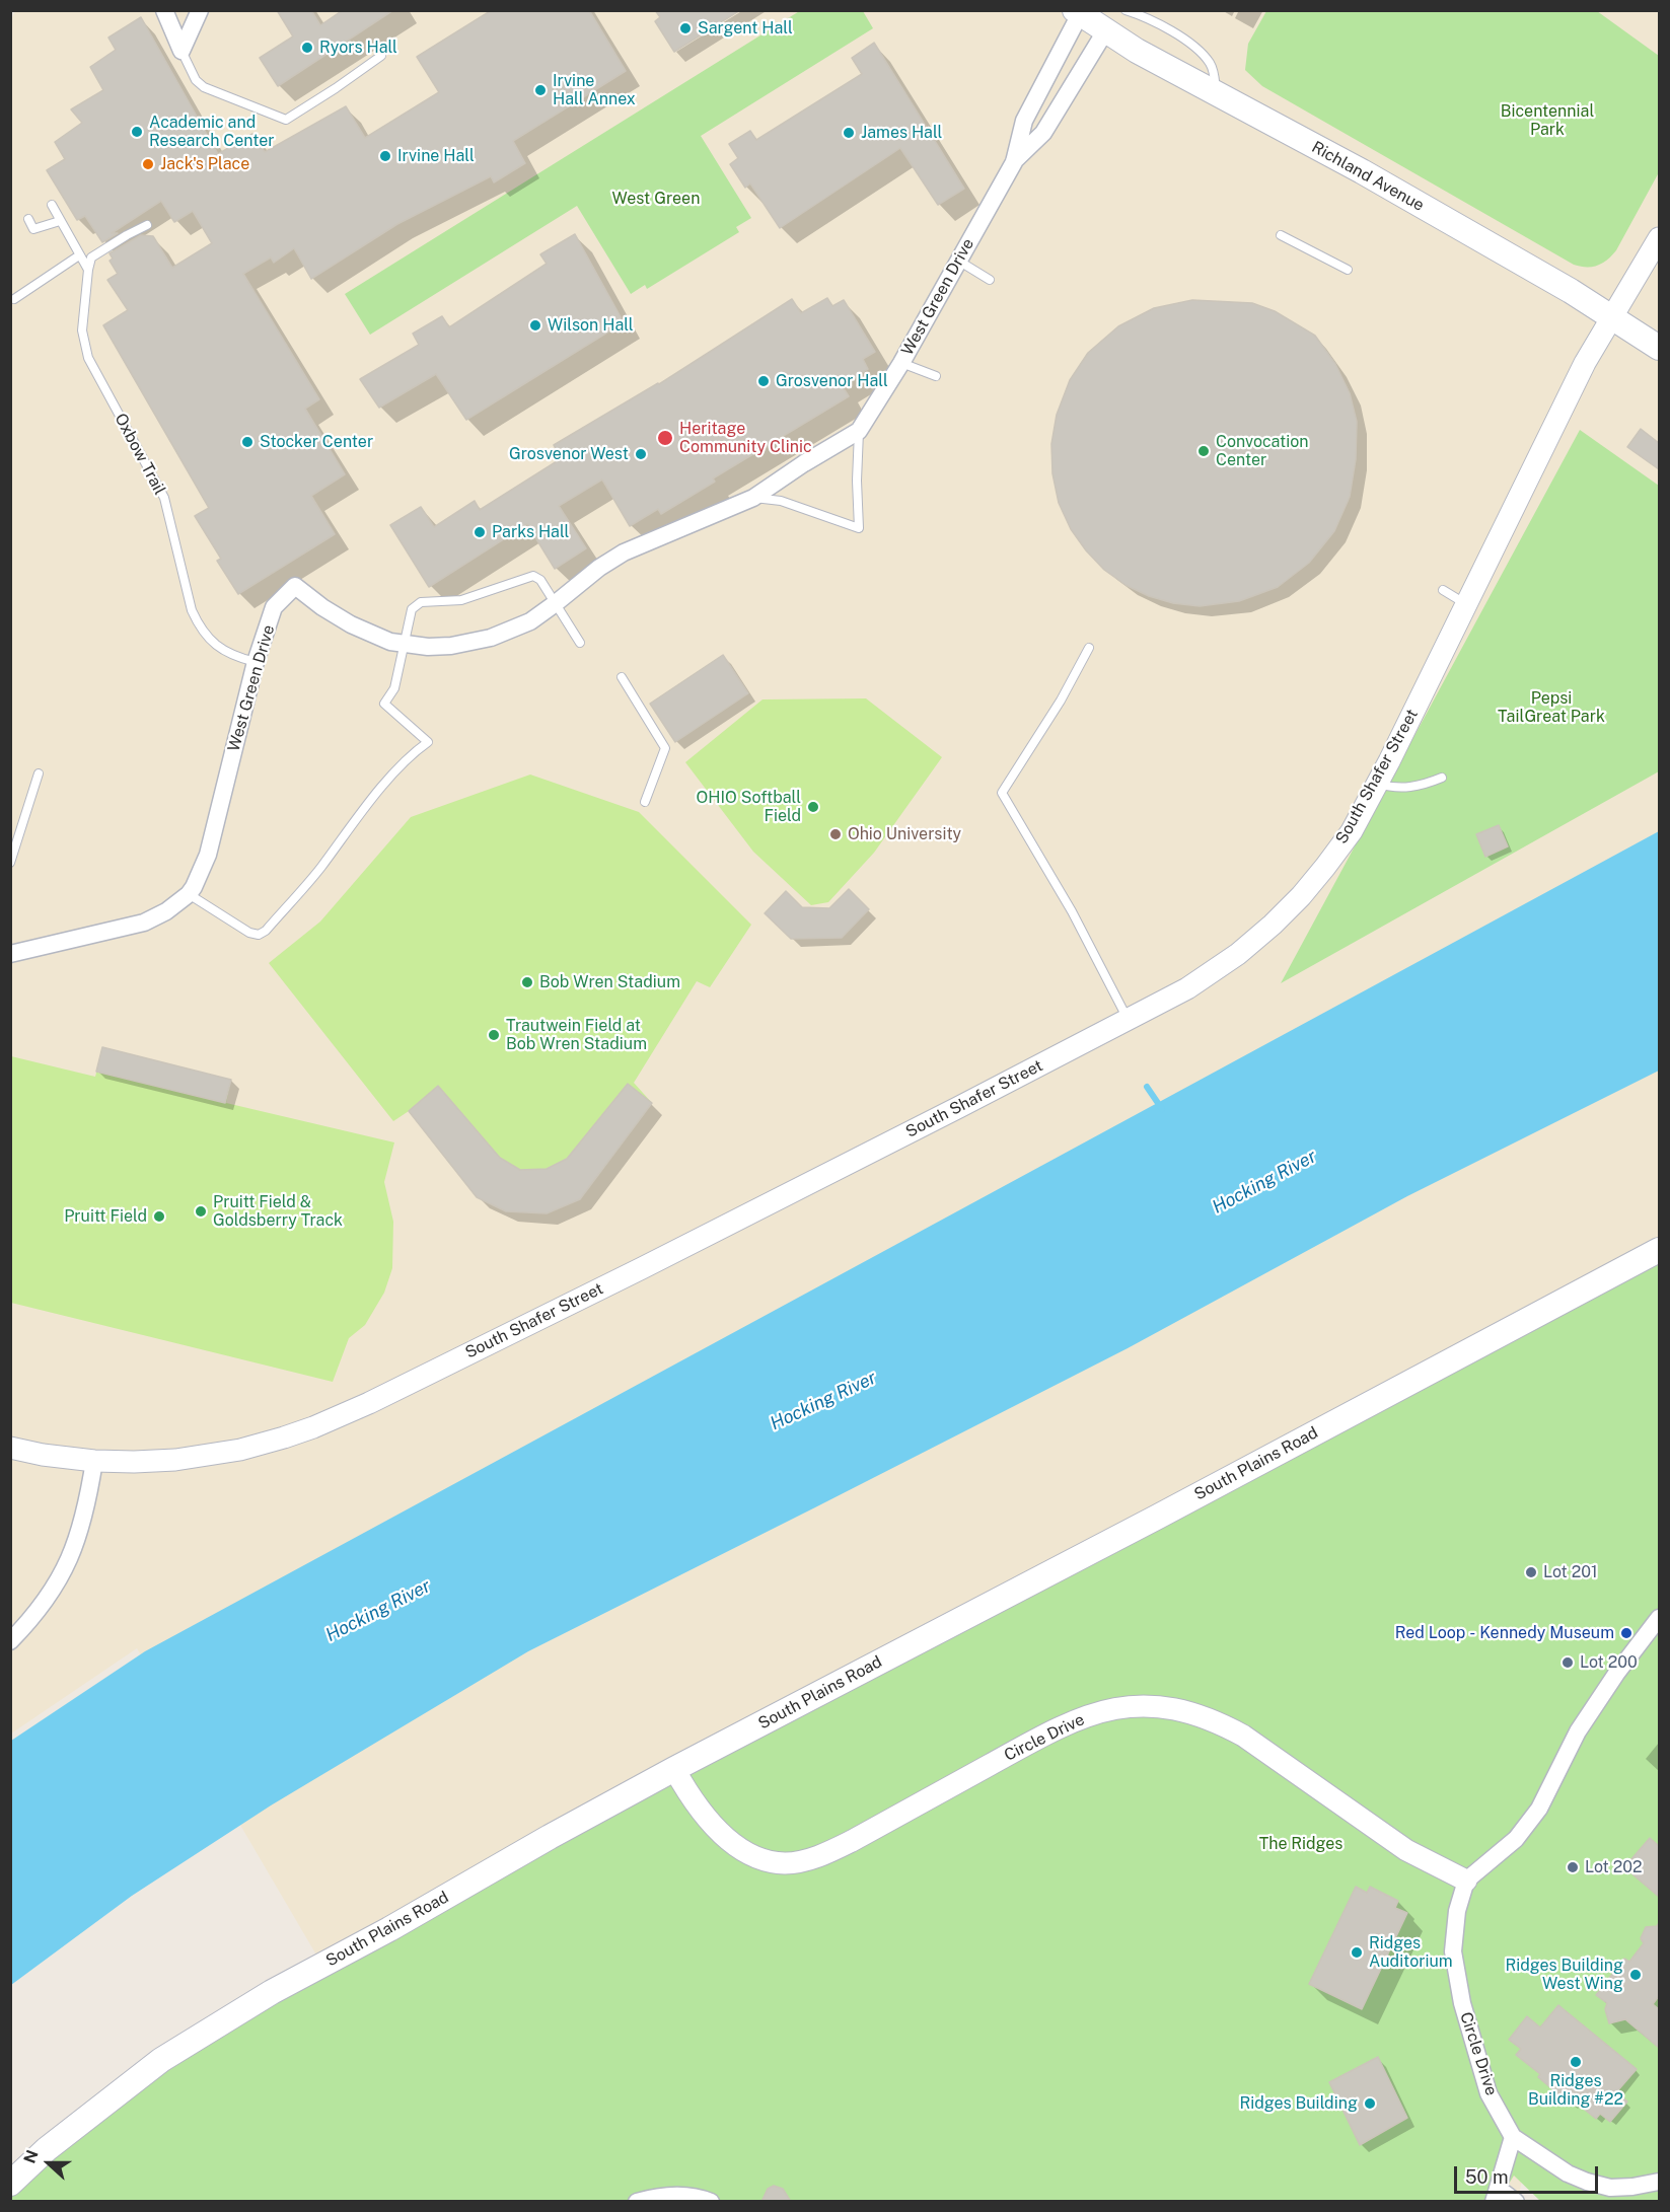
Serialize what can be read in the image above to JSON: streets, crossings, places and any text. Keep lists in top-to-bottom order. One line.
{"streets":{"main road":["Richland Avenue","South Plains Road"],"street":["West Green Drive","South Shafer Street","Circle Drive"],"lane":["Oxbow Trail"]},"crossings":[["Richland Avenue","West Green Drive"],["Richland Avenue","South Shafer Street"],["West Green Drive","Oxbow Trail"],["South Plains Road","Circle Drive"]],"water":["Hocking River"],"parks":["Bicentennial Park","West Green","Pepsi TailGreat Park","The Ridges"],"places":["Sargent Hall","Ryors Hall","Irvine Hall Annex","Academic and Research Center","James Hall","Irvine Hall","Jack's Place","Wilson Hall","Grosvenor Hall","Heritage Community Clinic","Stocker Center","Convocation Center","Grosvenor West","Parks Hall","OHIO Softball Field","Ohio University","Bob Wren Stadium","Trautwein Field at Bob Wren Stadium","Pruitt Field & Goldsberry Track","Pruitt Field","Lot 201","Red Loop - Kennedy Museum","Lot 200","Lot 202","Ridges Auditorium","Ridges Building West Wing","Ridges Building #22","Ridges Building"],"scale_bar":"50 m","north":"left"}
